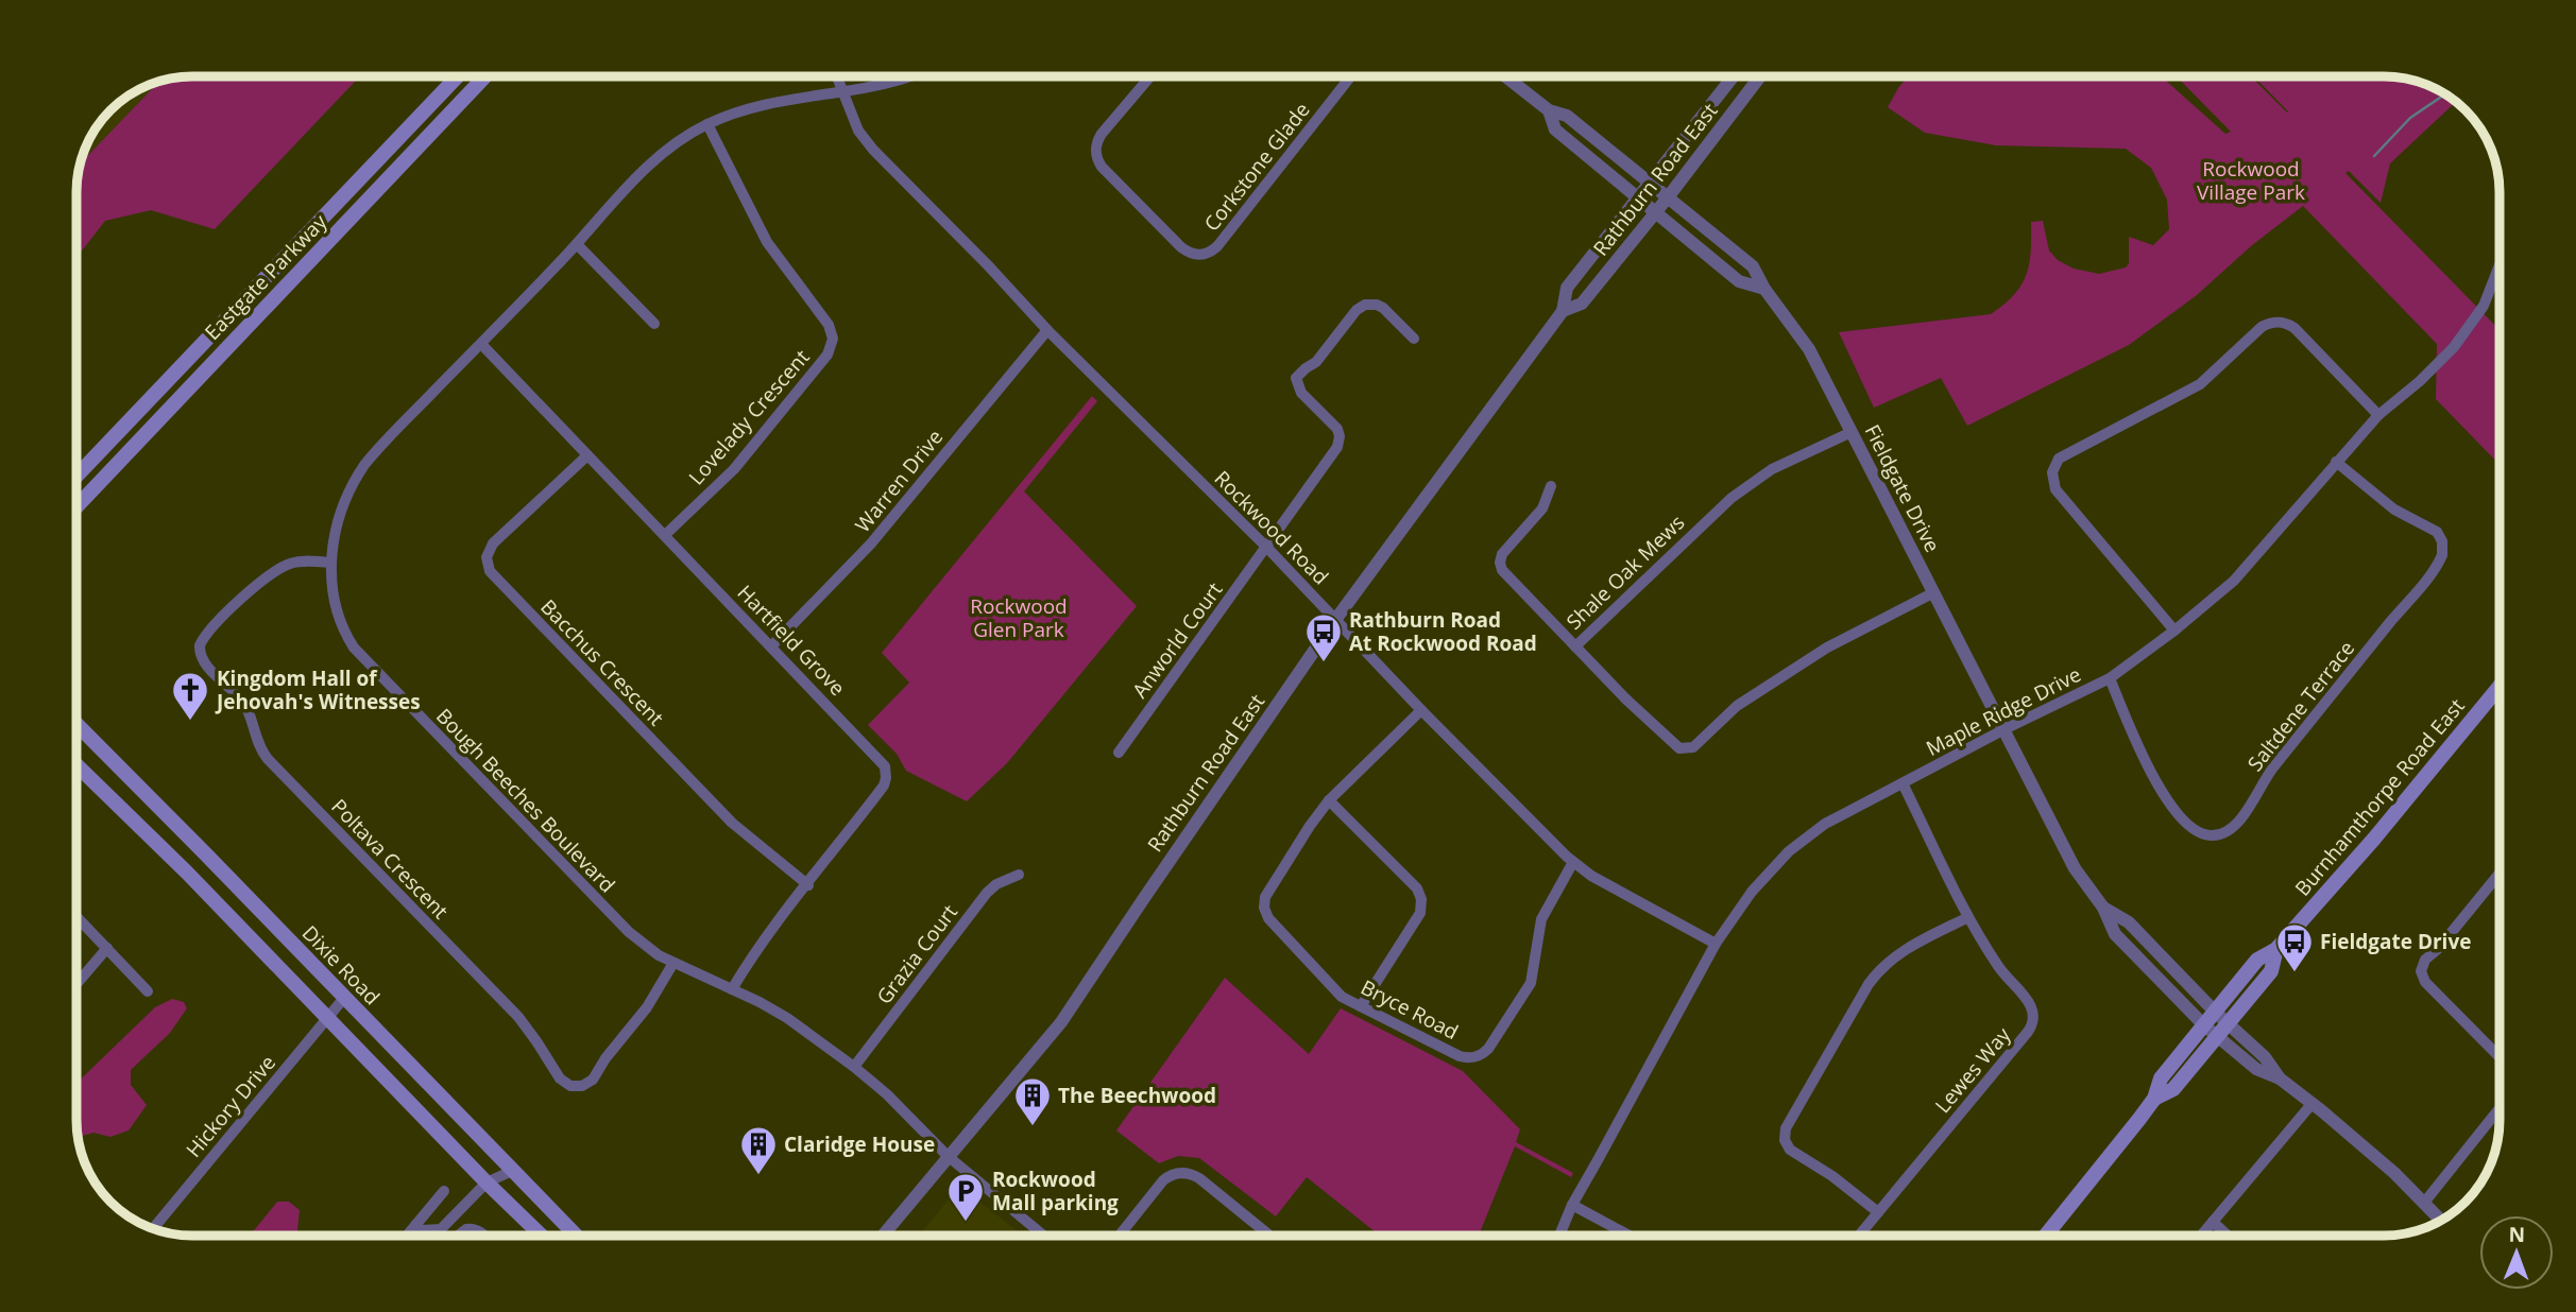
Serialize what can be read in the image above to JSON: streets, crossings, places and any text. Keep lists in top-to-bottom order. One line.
{"streets":{"main road":["Eastgate Parkway","Burnhamthorpe Road East","Dixie Road"],"street":["Corkstone Glade","Rathburn Road East","Lovelady Crescent","Warren Drive","Fieldgate Drive","Rockwood Road","Shale Oak Mews","Hartfield Grove","Anworld Court","Bacchus Crescent","Saltdene Terrace","Maple Ridge Drive","Bough Beeches Boulevard","Poltava Crescent","Grazia Court","Bryce Road","Lewes Way","Hickory Drive"]},"crossings":[["Rathburn Road East","Fieldgate Drive"],["Rathburn Road East","Rockwood Road"],["Rathburn Road East","Bough Beeches Boulevard"],["Lovelady Crescent","Hartfield Grove"],["Lovelady Crescent","Bough Beeches Boulevard"],["Warren Drive","Rockwood Road"],["Warren Drive","Hartfield Grove"],["Fieldgate Drive","Shale Oak Mews"],["Fieldgate Drive","Maple Ridge Drive"],["Fieldgate Drive","Burnhamthorpe Road East"],["Rockwood Road","Anworld Court"],["Rockwood Road","Maple Ridge Drive"],["Rockwood Road","Bough Beeches Boulevard"],["Rockwood Road","Bryce Road"],["Hartfield Grove","Bacchus Crescent"],["Hartfield Grove","Bough Beeches Boulevard"],["Saltdene Terrace","Maple Ridge Drive"],["Maple Ridge Drive","Lewes Way"],["Bough Beeches Boulevard","Poltava Crescent"],["Bough Beeches Boulevard","Grazia Court"],["Dixie Road","Hickory Drive"]],"parks":["Rockwood Village Park","Rockwood Glen Park"],"places":{"bus stop":["Rathburn Road At Rockwood Road","Fieldgate Drive"],"church":["Kingdom Hall of Jehovah's Witnesses"],"building":["The Beechwood","Claridge House"],"parking":["Rockwood Mall parking"]},"north":"top"}
